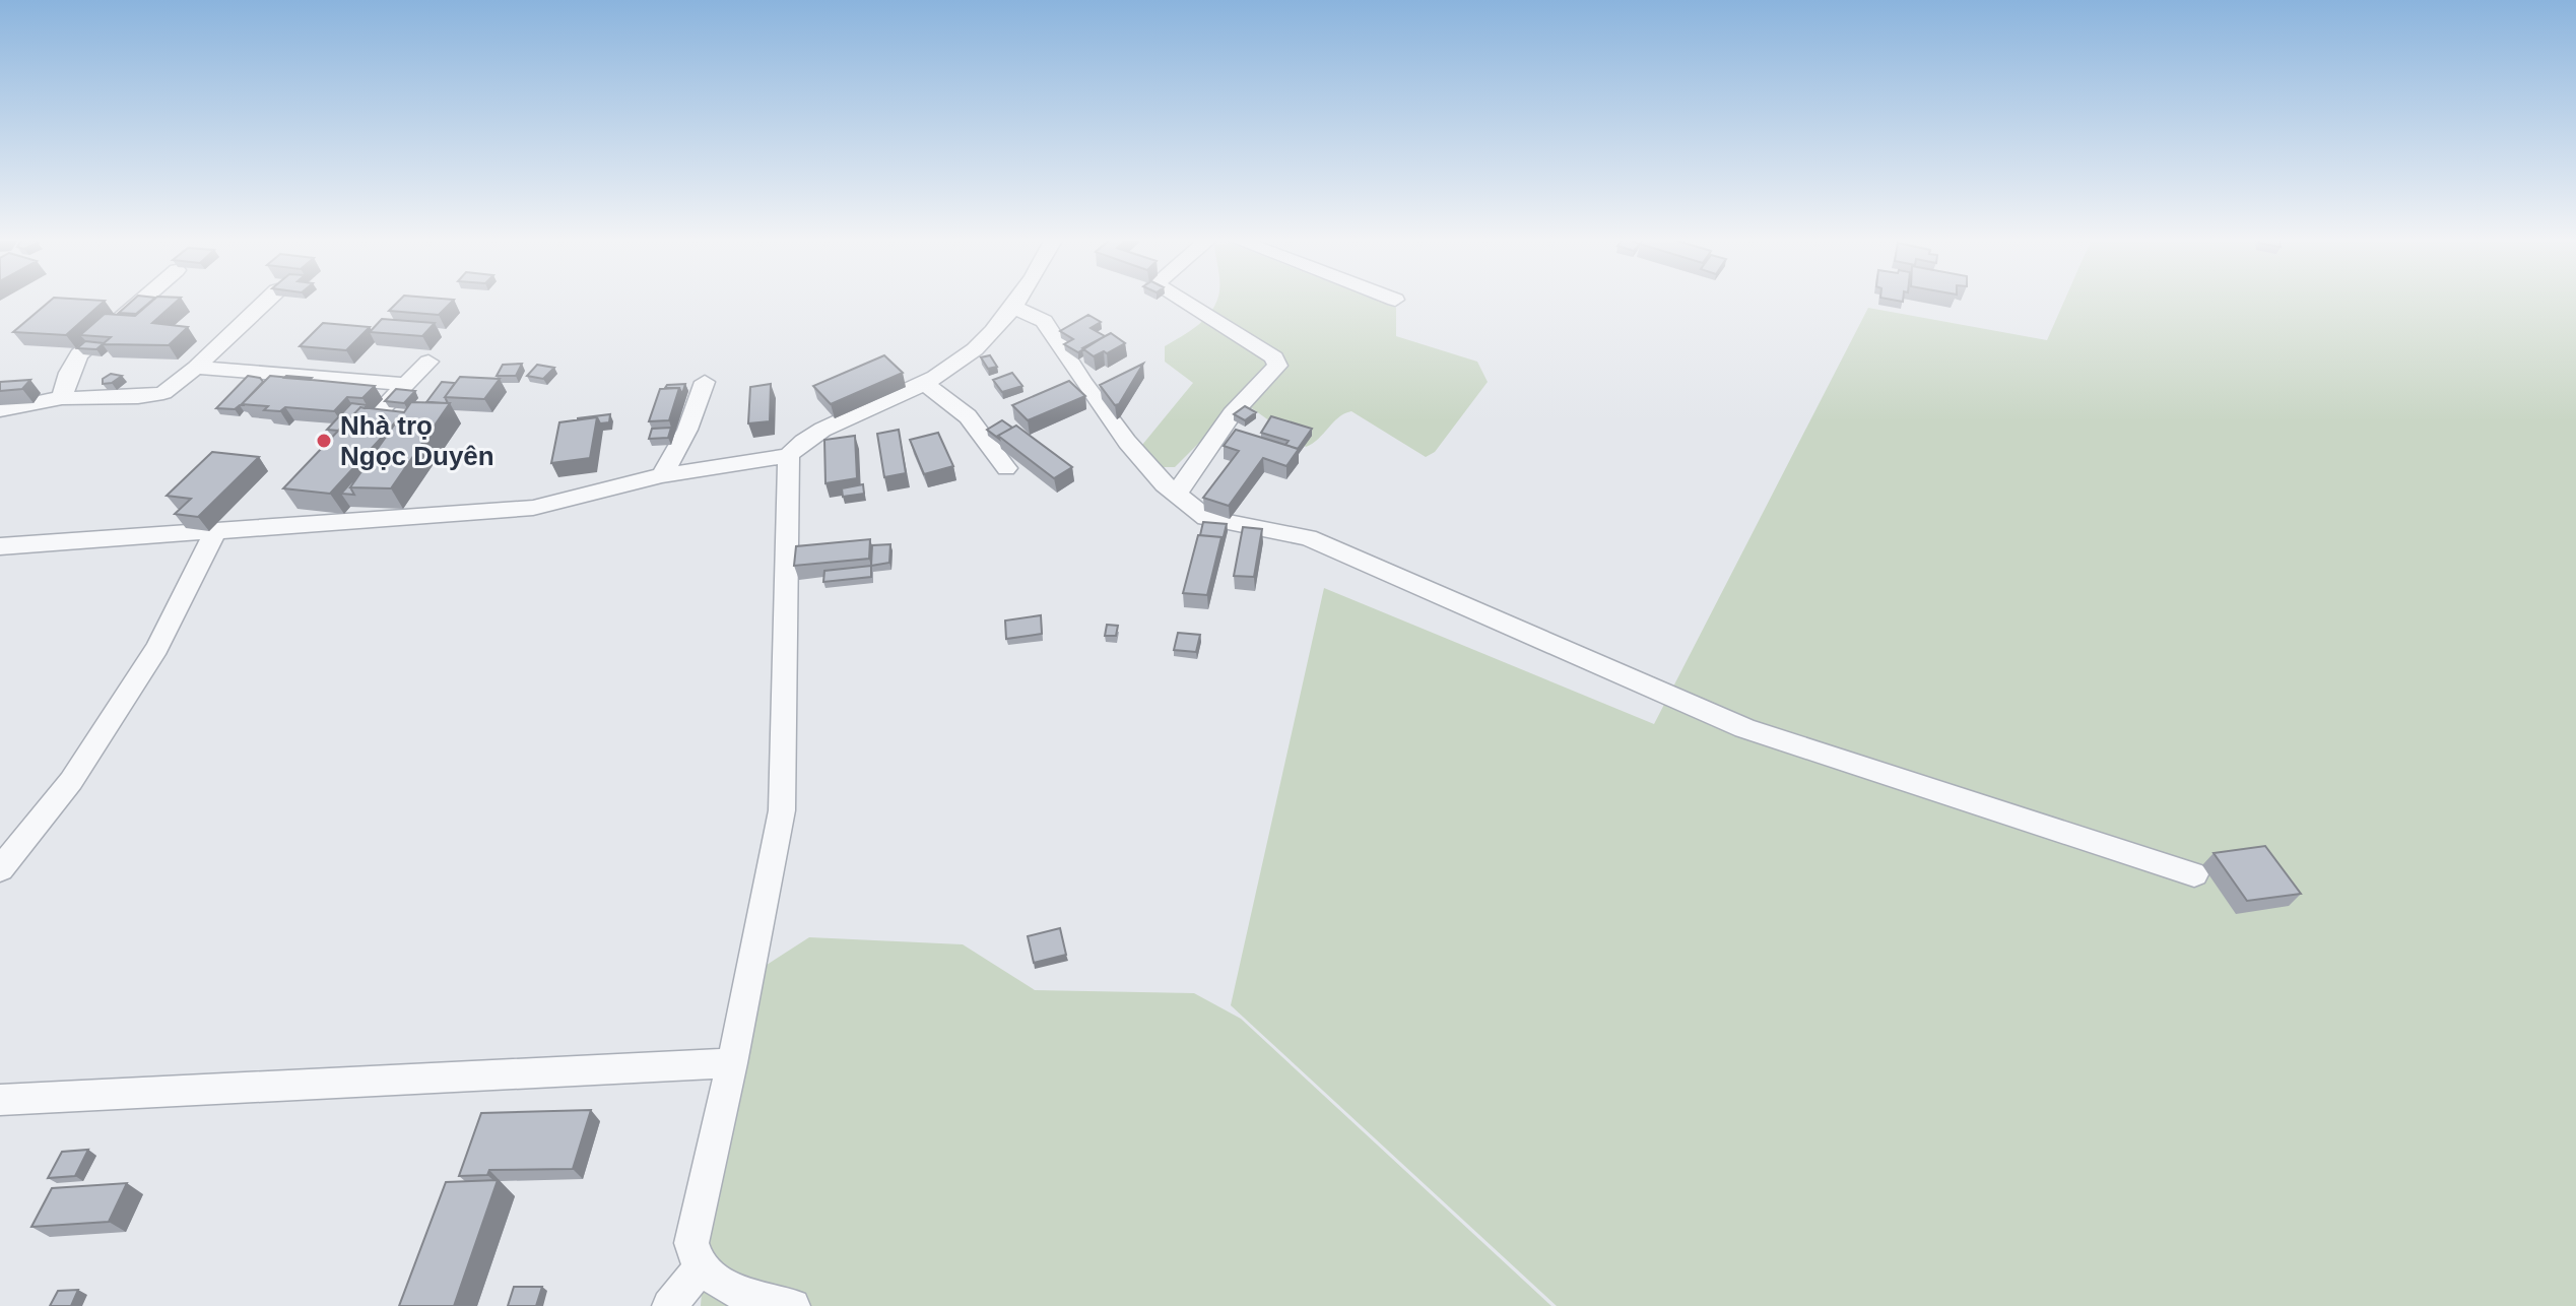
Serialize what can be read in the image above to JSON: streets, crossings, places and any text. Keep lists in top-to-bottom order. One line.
{"places":["Nhà trọ Ngọc Duyên"]}
